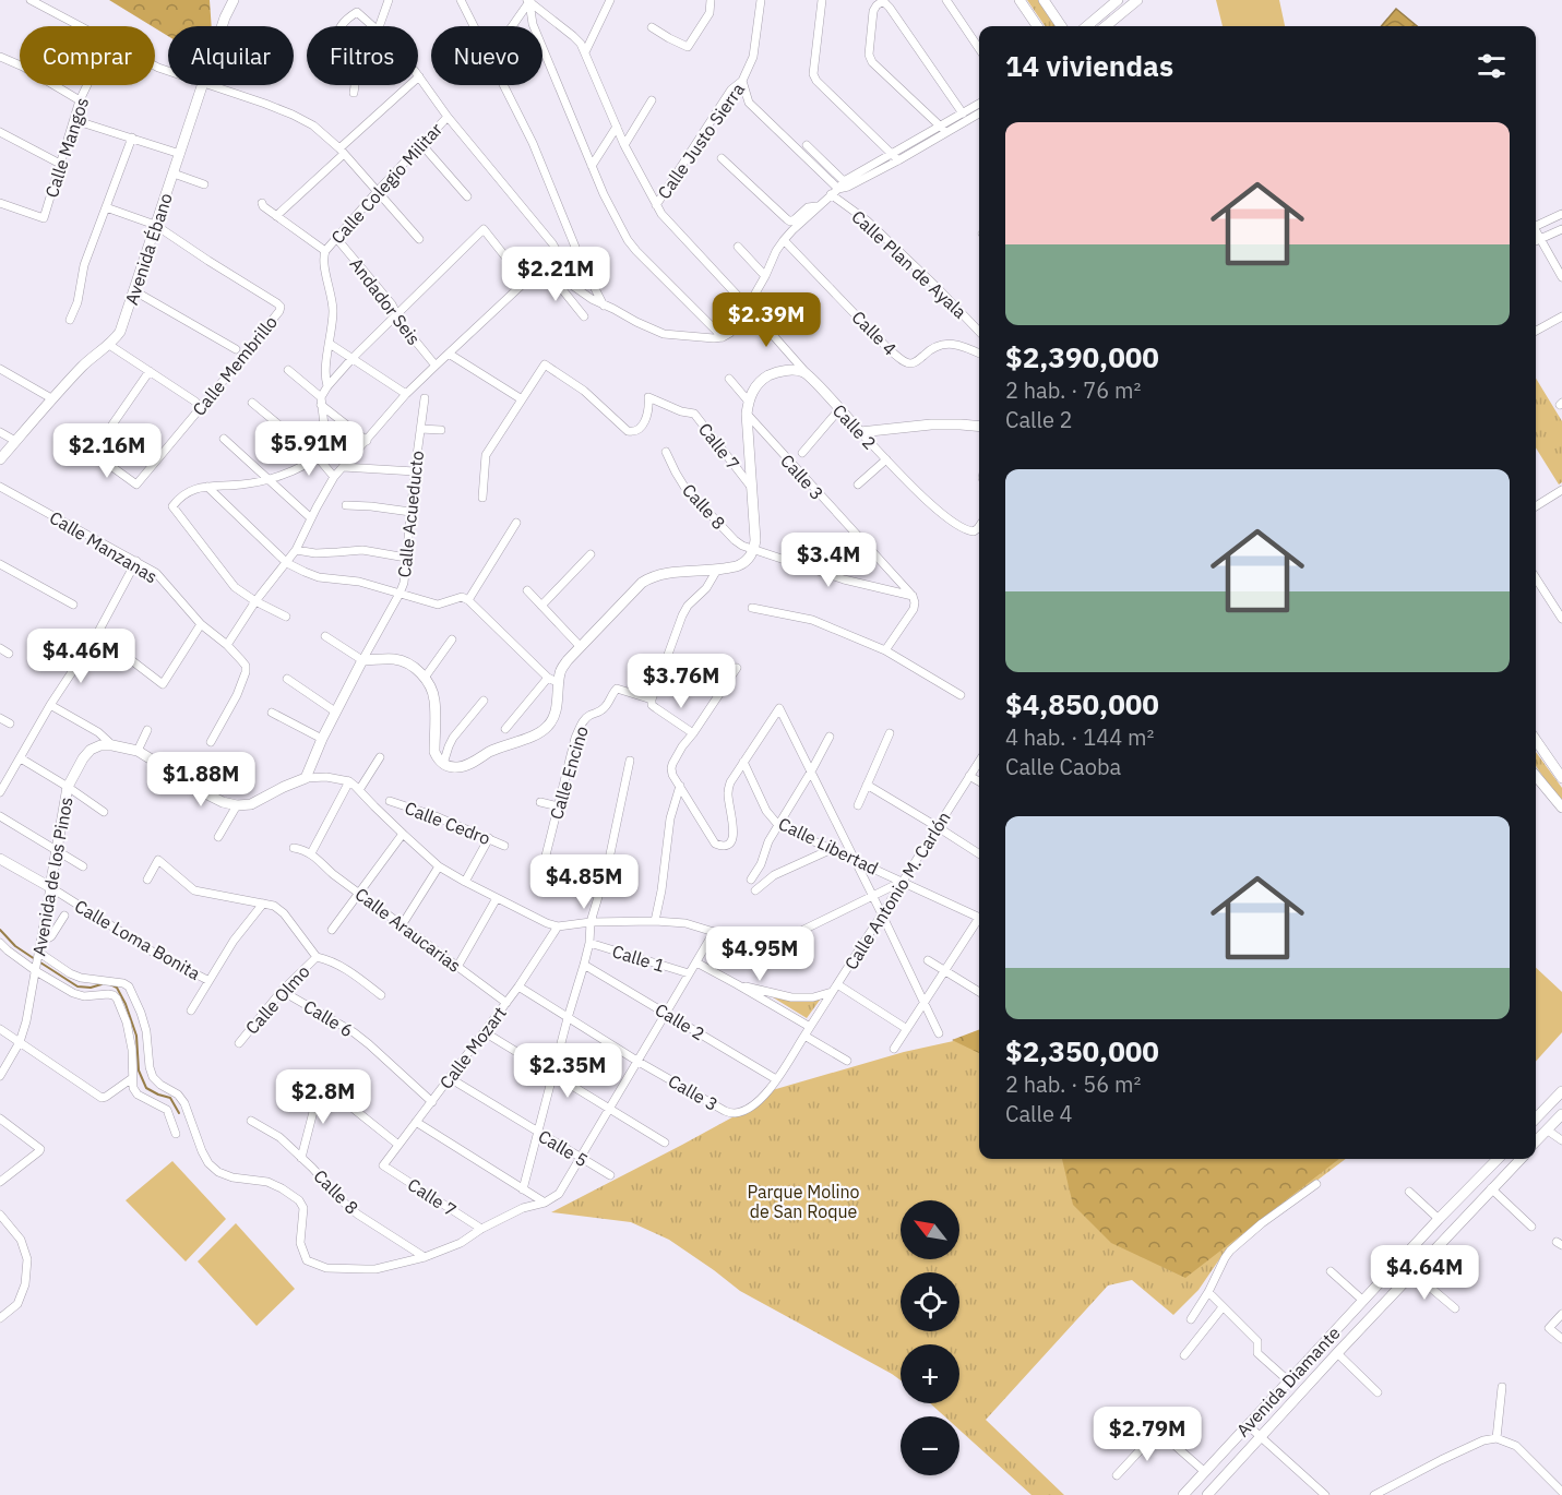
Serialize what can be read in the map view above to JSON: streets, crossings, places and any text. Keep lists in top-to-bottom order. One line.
{"streets":{"main road":["Avenida Ébano","Calle 2","Calle Acueducto","Avenida de los Pinos","Calle Loma Bonita","Avenida Diamante"],"street":["Calle Justo Sierra","Calle Mangos","Calle Colegio Militar","Calle Plan de Ayala","Andador Seis","Calle 4","Calle Membrillo","Calle 7","Calle 3","Calle 8","Calle Manzanas","Calle Encino","Calle Cedro","Calle Libertad","Calle Antonio M. Carlón","Calle Araucarias","Calle 1","Calle Olmo","Calle 6","Calle Mozart","Calle 5"]},"crossings":[["Calle Justo Sierra","Calle 2"],["Calle Colegio Militar","Andador Seis"],["Avenida Ébano","Calle Membrillo"],["Calle 2","Calle Antonio M. Carlón"],["Calle 7","Calle Mozart"],["Calle 3","Calle Antonio M. Carlón"],["Calle 3","Calle Mozart"],["Calle Libertad","Calle Antonio M. Carlón"],["Avenida de los Pinos","Calle Loma Bonita"],["Calle Araucarias","Calle Mozart"],["Calle Olmo","Calle 6"],["Calle 6","Calle Mozart"],["Calle Mozart","Calle 5"]],"parks":["Parque Molino de San Roque"],"north":"top left","page":{"chip":["Comprar","Alquilar","Filtros","Nuevo"],"heading":"14 viviendas","list":[{"name":"$2,390,000","note":"2 hab. · 76 m² · Calle 2"},{"name":"$4,850,000","note":"4 hab. · 144 m² · Calle Caoba"},{"name":"$2,350,000","note":"2 hab. · 56 m² · Calle 4"}],"price":["$2.21M","$2.39M","$5.91M","$2.16M","$3.4M","$4.46M","$3.76M","$1.88M","$4.85M","$4.95M","$2.35M","$2.8M","$4.64M","$2.79M"],"map_buttons":["+","−"]}}
